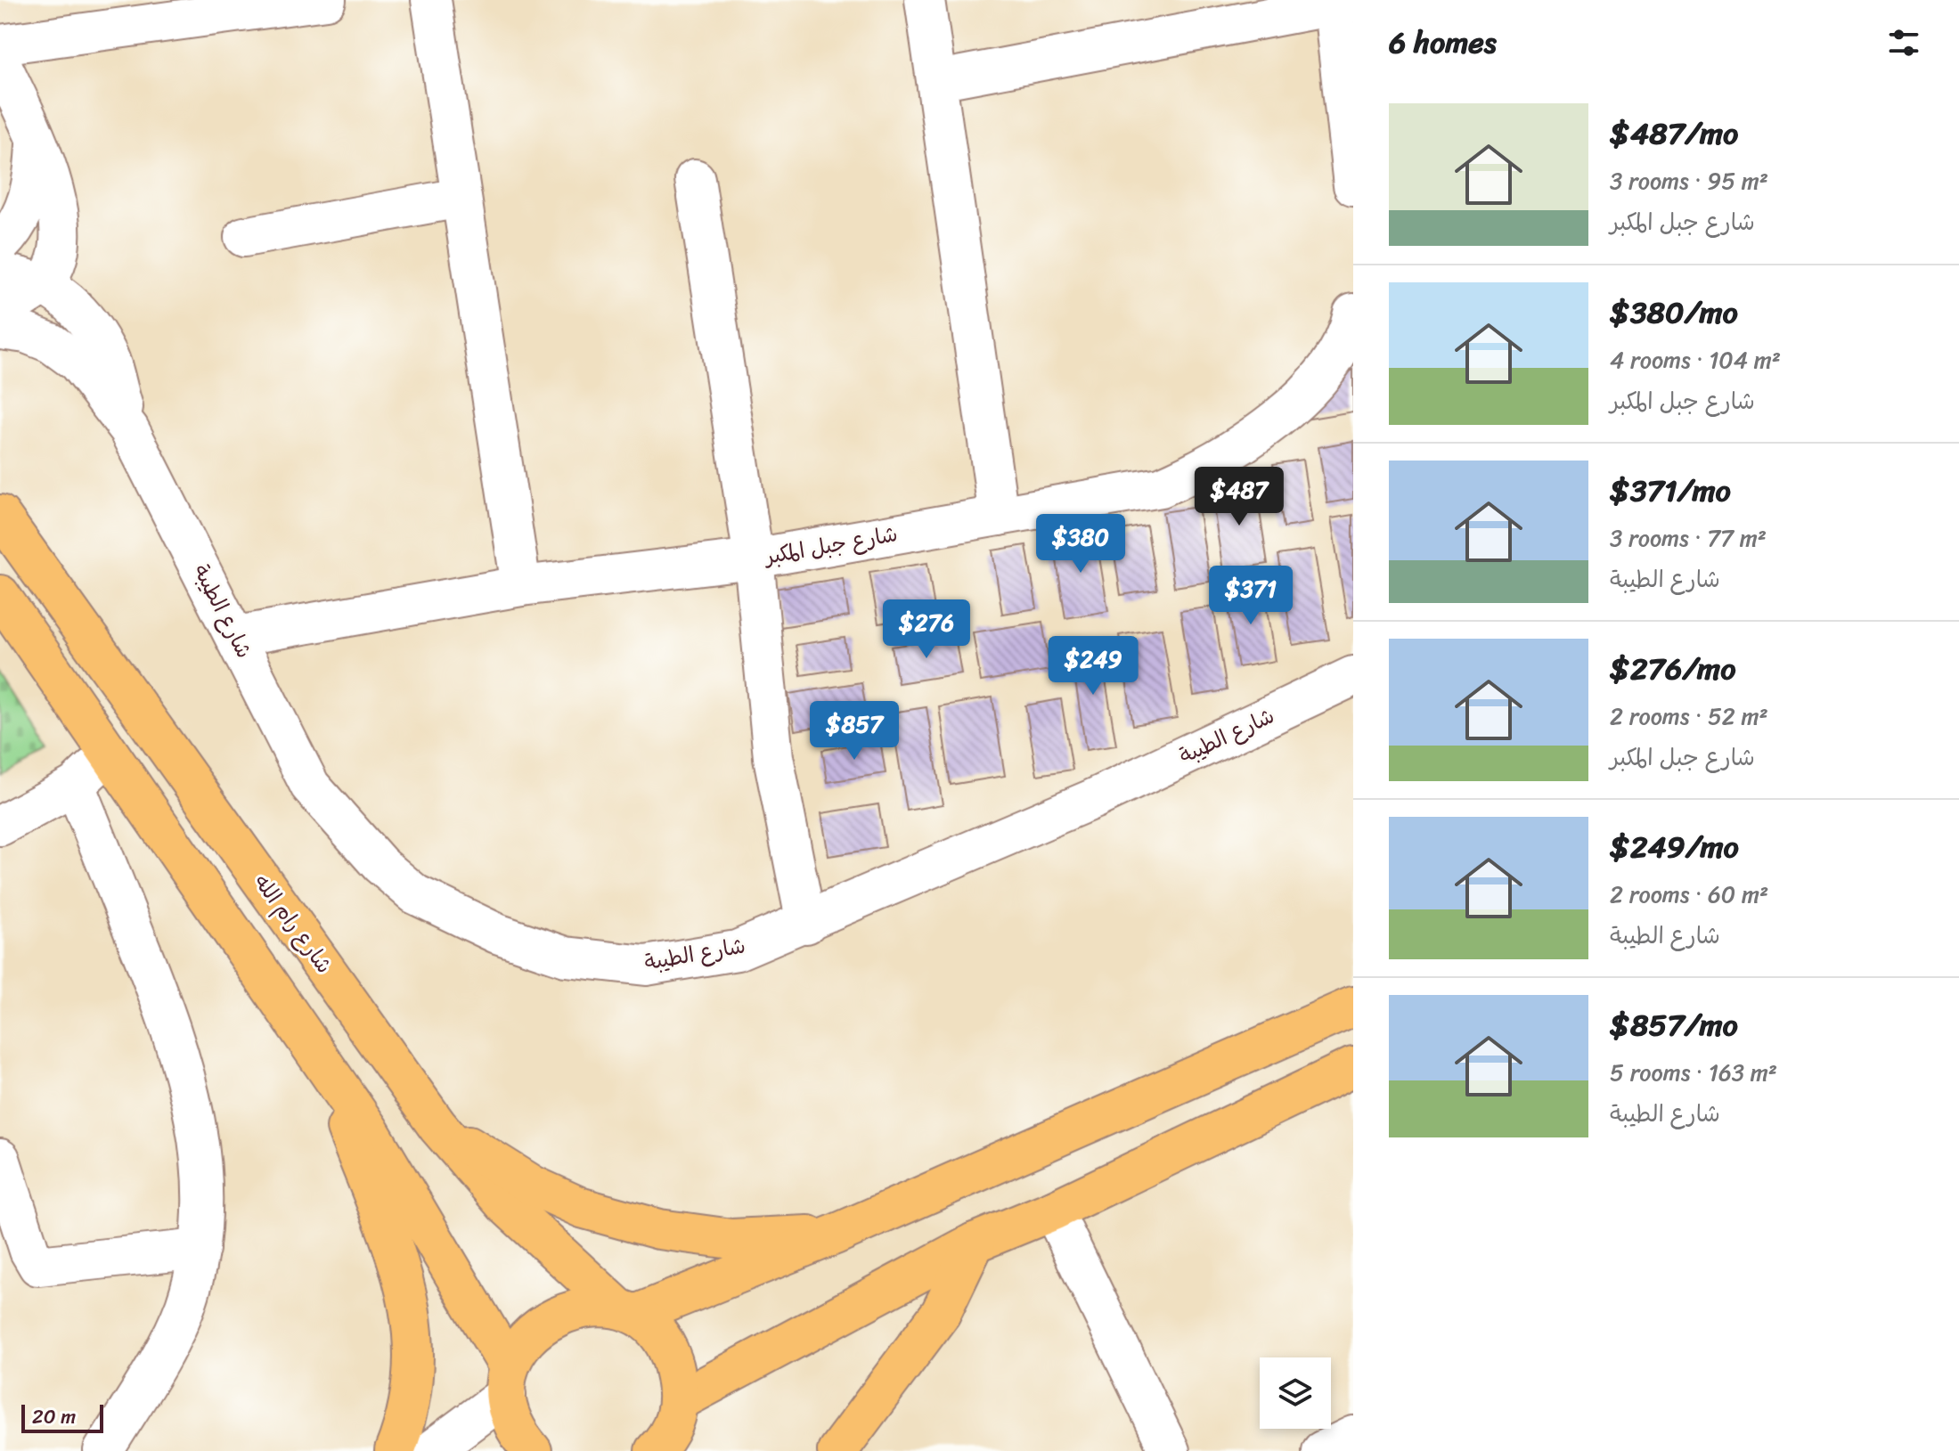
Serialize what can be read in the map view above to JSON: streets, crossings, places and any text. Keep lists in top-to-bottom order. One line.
{"streets":{"main road":["شارع رام الله"],"street":["شارع جبل المكبر","شارع الطيبة"]},"crossings":[["شارع جبل المكبر","شارع الطيبة"]],"scale_bar":"20 m","page":{"heading":"6 homes","list":[{"name":"$487/mo","note":"3 rooms · 95 m² · شارع جبل المكبر"},{"name":"$380/mo","note":"4 rooms · 104 m² · شارع جبل المكبر"},{"name":"$371/mo","note":"3 rooms · 77 m² · شارع الطيبة"},{"name":"$276/mo","note":"2 rooms · 52 m² · شارع جبل المكبر"},{"name":"$249/mo","note":"2 rooms · 60 m² · شارع الطيبة"},{"name":"$857/mo","note":"5 rooms · 163 m² · شارع الطيبة"}],"price":["$487","$380","$371","$276","$249","$857"],"scale":"20 m"}}
